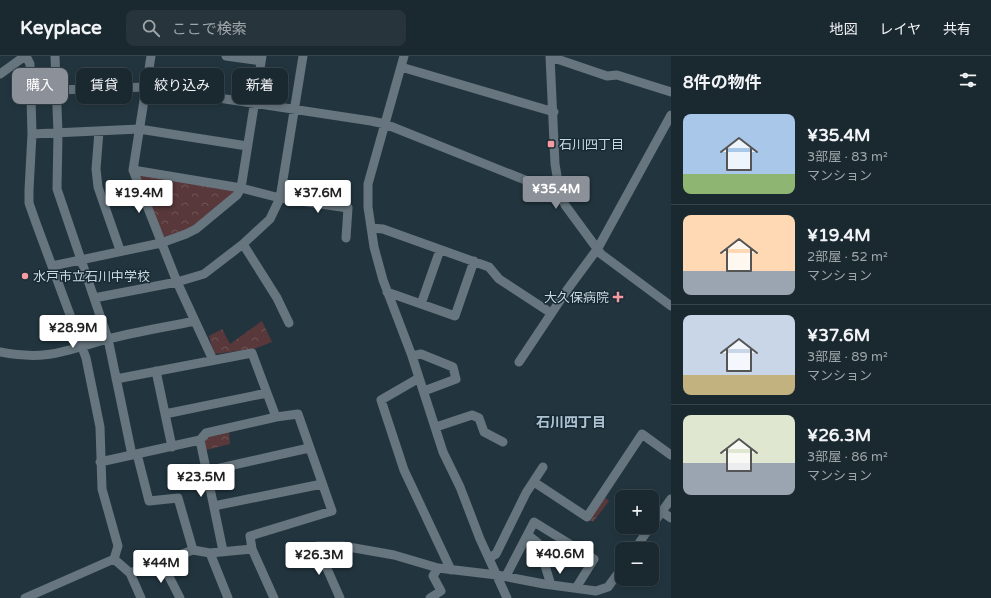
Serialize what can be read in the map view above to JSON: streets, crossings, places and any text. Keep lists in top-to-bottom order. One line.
{"districts":["石川四丁目"],"places":{"transit":["石川四丁目"],"other":["水戸市立石川中学校"],"health":["大久保病院"]},"page":{"header":"Keyplace","search":"ここで検索","nav":["地図","レイヤ","共有"],"heading":"8件の物件","chip":["購入","賃貸","絞り込み","新着"],"list":[{"name":"¥35.4M","note":"3部屋 · 83 m² · マンション"},{"name":"¥19.4M","note":"2部屋 · 52 m² · マンション"},{"name":"¥37.6M","note":"3部屋 · 89 m² · マンション"},{"name":"¥26.3M","note":"3部屋 · 86 m² · マンション"}],"price":["¥35.4M","¥19.4M","¥37.6M","¥28.9M","¥23.5M","¥40.6M","¥26.3M","¥44M"],"map_buttons":["+","−"]}}
